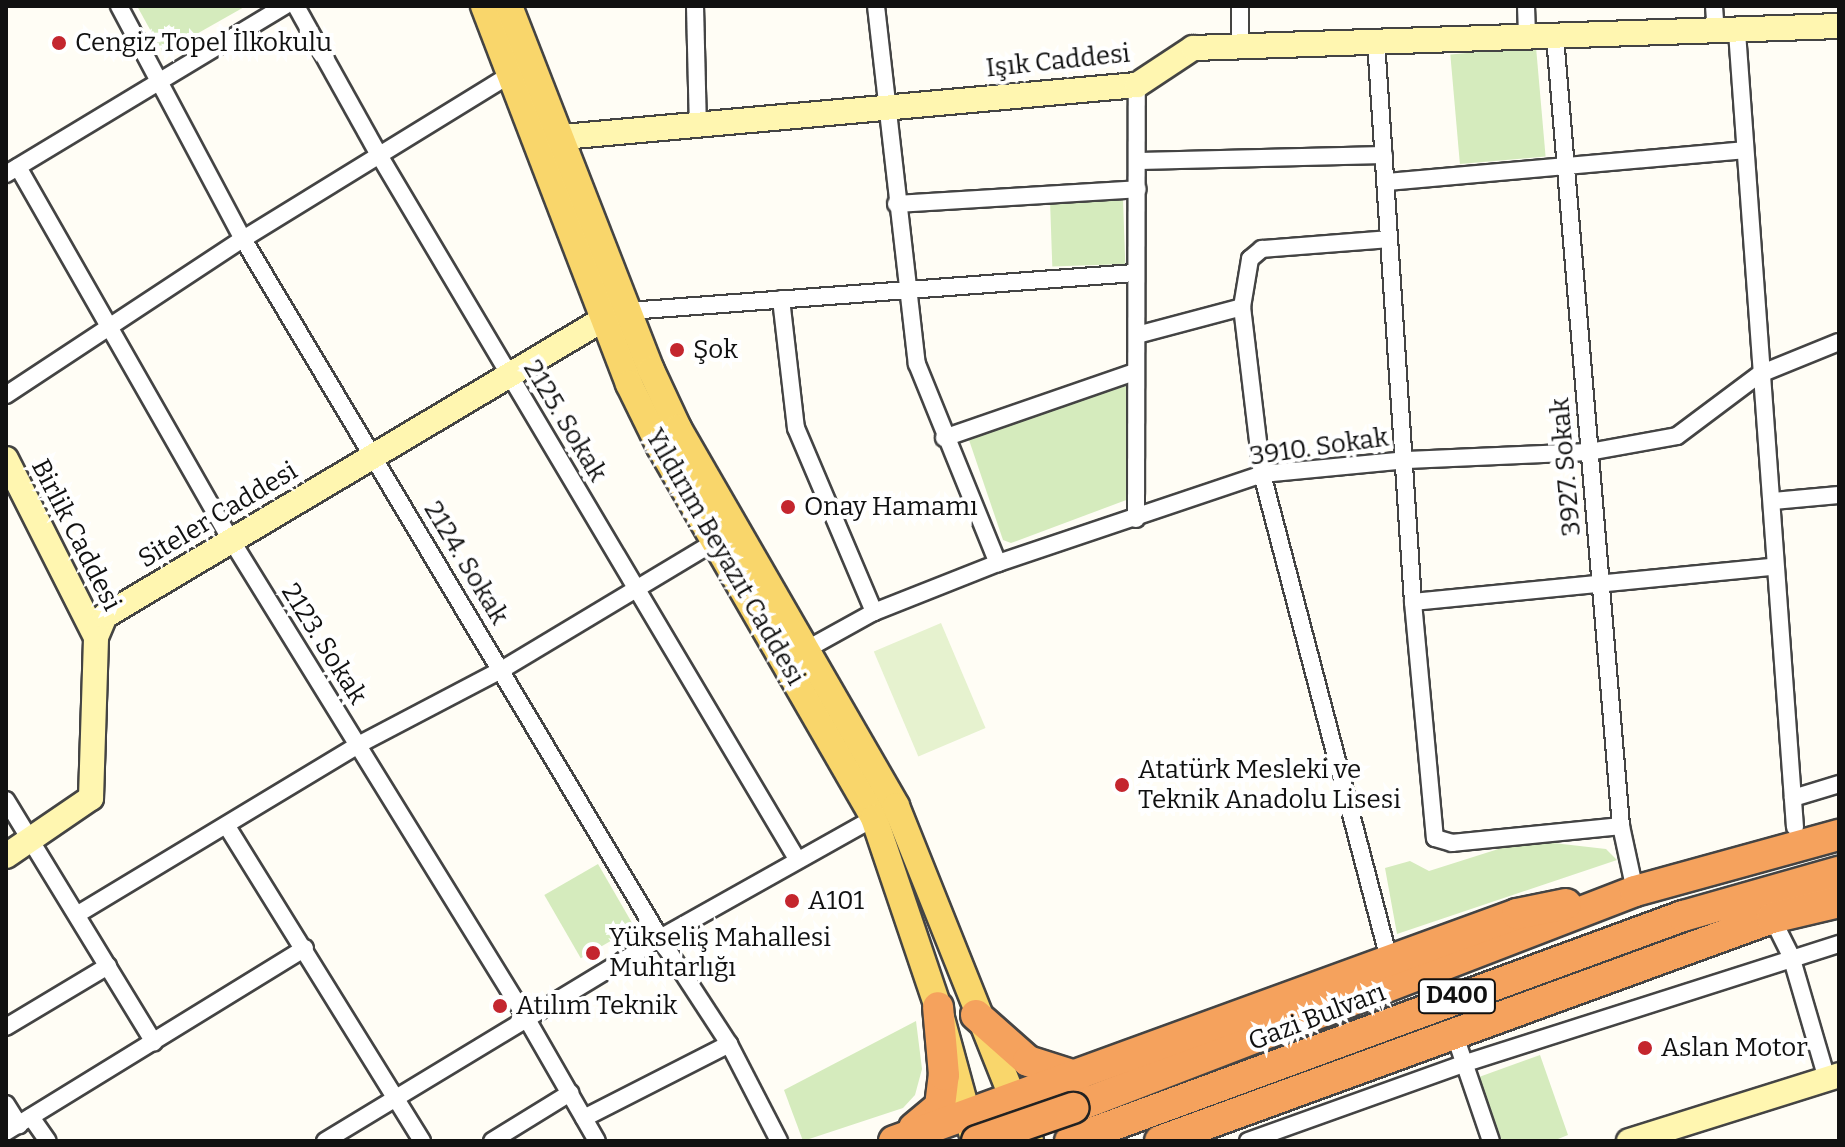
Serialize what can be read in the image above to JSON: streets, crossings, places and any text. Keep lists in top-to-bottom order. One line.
{"streets":{"highway":["D400","Gazi Bulvarı"],"main road":["Yıldırım Beyazıt Caddesi"],"street":["Işık Caddesi","2125. Sokak","3910. Sokak","3927. Sokak","Siteler Caddesi","Birlik Caddesi","2124. Sokak","2123. Sokak"]},"crossings":[["Işık Caddesi","3927. Sokak"],["Işık Caddesi","Yıldırım Beyazıt Caddesi"],["2125. Sokak","Siteler Caddesi"],["3910. Sokak","3927. Sokak"],["3910. Sokak","Yıldırım Beyazıt Caddesi"],["3927. Sokak","Gazi Bulvarı"],["Siteler Caddesi","Birlik Caddesi"],["Siteler Caddesi","Yıldırım Beyazıt Caddesi"],["Siteler Caddesi","2124. Sokak"],["Siteler Caddesi","2123. Sokak"],["Yıldırım Beyazıt Caddesi","Gazi Bulvarı"]],"places":["Cengiz Topel İlkokulu","Şok","Onay Hamamı","Atatürk Mesleki ve Teknik Anadolu Lisesi","A101","Yükseliş Mahallesi Muhtarlığı","Atılım Teknik","Aslan Motor"]}
